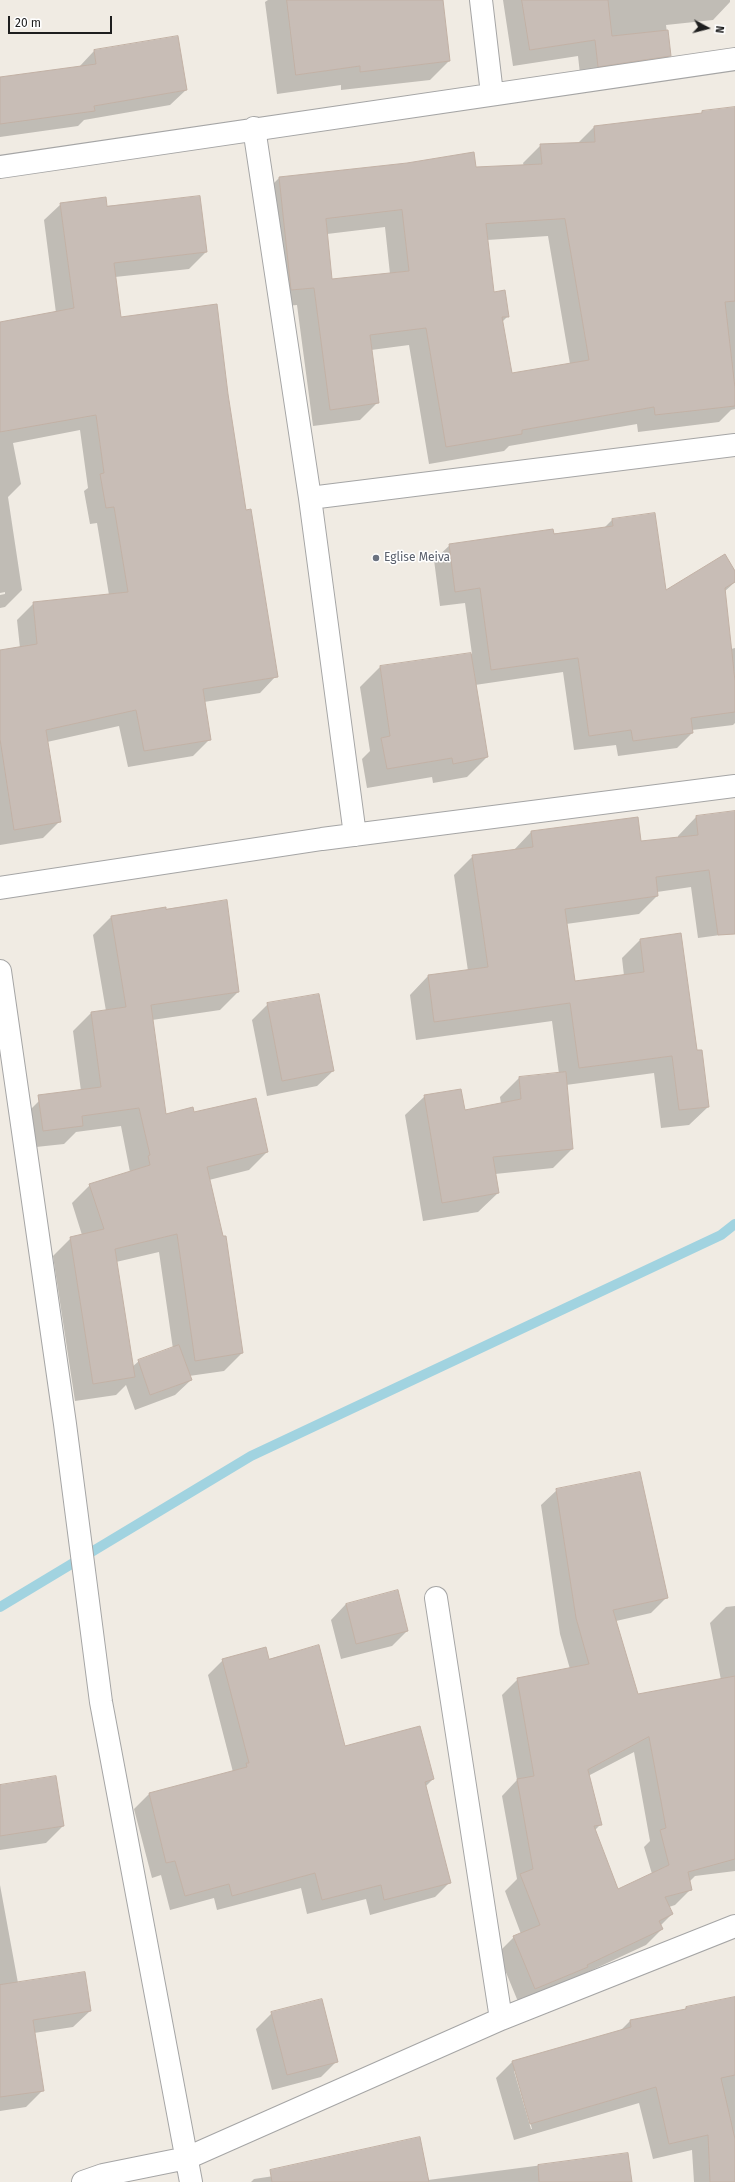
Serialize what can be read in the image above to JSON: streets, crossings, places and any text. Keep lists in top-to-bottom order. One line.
{"places":["Eglise Meiva"],"scale_bar":"20 m","north":"right"}
